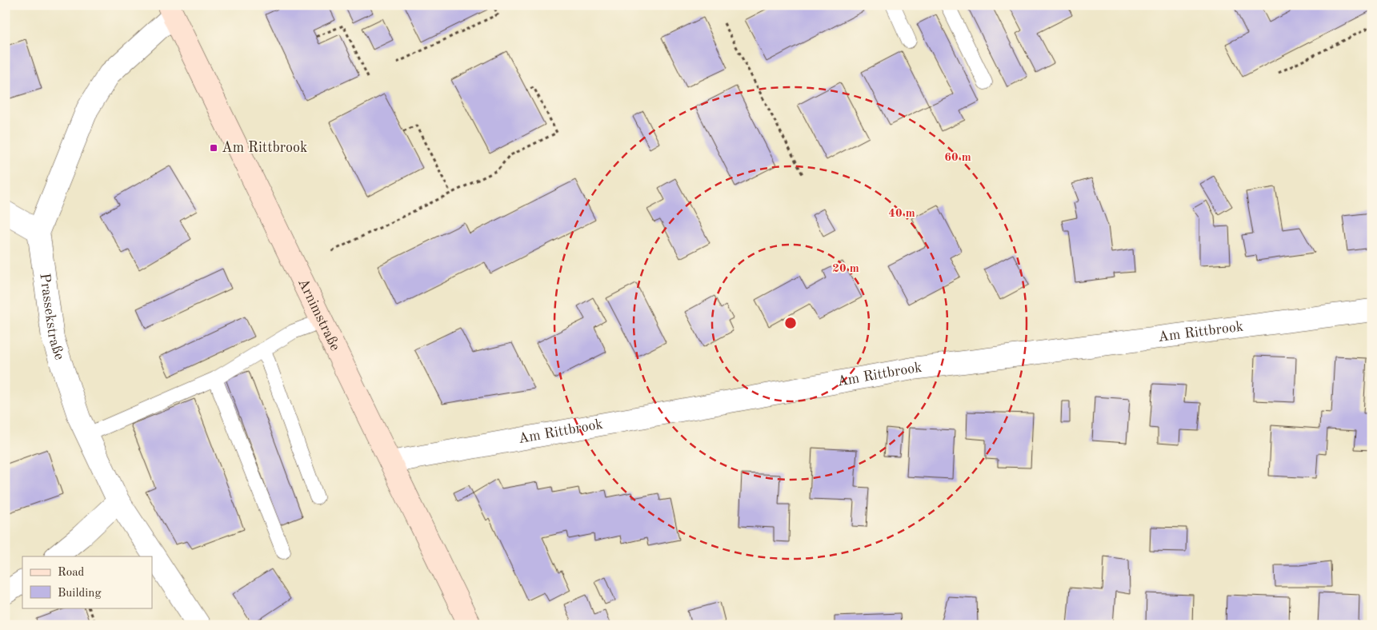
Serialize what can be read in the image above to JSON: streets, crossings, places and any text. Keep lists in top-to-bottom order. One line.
{"streets":{"main road":["Arnimstraße"],"street":["Prassekstraße","Am Rittbrook"]},"crossings":[["Arnimstraße","Prassekstraße"],["Arnimstraße","Am Rittbrook"]],"places":{"transit":["Am Rittbrook"]},"legend":["Road","Building"],"rings":["60 m","40 m","20 m"]}
